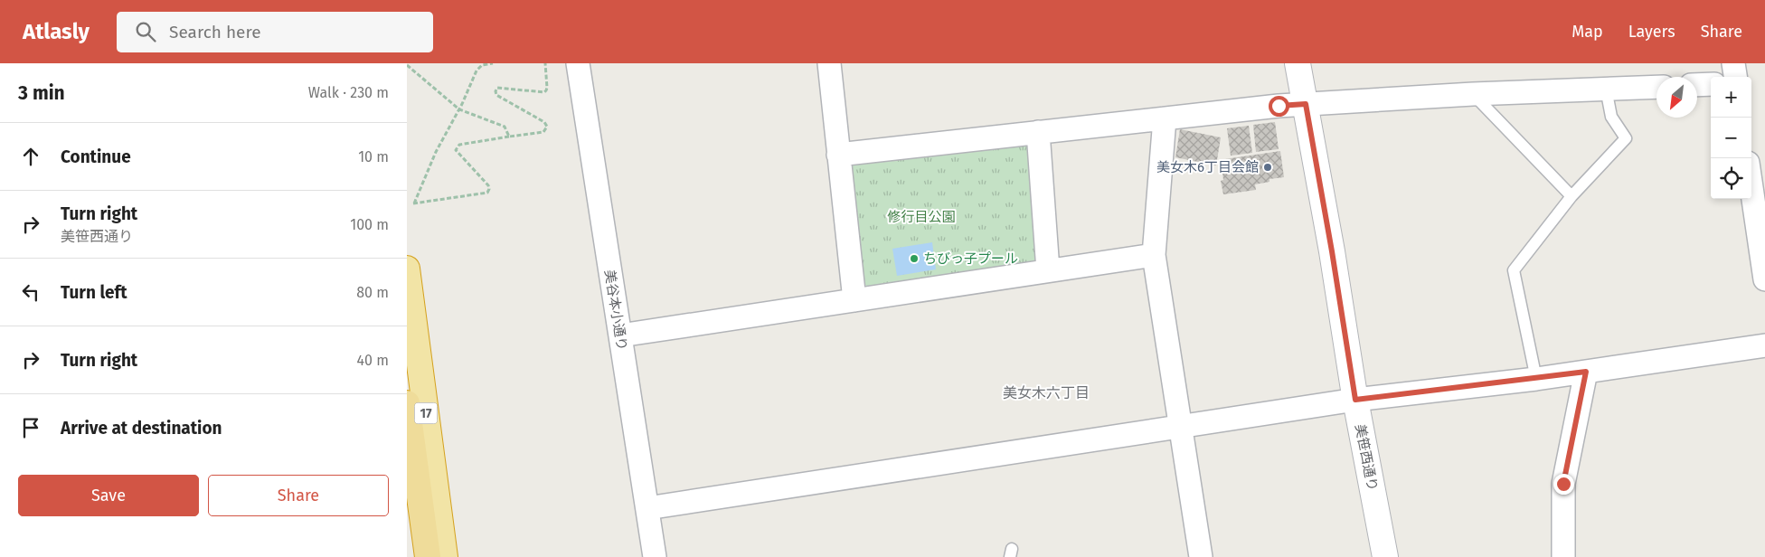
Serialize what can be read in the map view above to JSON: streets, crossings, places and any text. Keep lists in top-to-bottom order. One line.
{"streets":{"highway":["17"],"street":["美谷本小通り","美笹西通り"]},"districts":["美女木六丁目"],"parks":["修行目公園"],"places":["美女木6丁目会館","ちびっ子プール"],"north":"bottom left","page":{"header":"Atlasly","search":"Search here","nav":["Map","Layers","Share"],"heading":["3 min","Walk · 230 m"],"map_buttons":["+","−"],"list":[["Continue","10 m"],["Turn right","美笹西通り","100 m"],["Turn left","80 m"],["Turn right","40 m"],"Arrive at destination"],"buttons":["Save","Share"]}}
